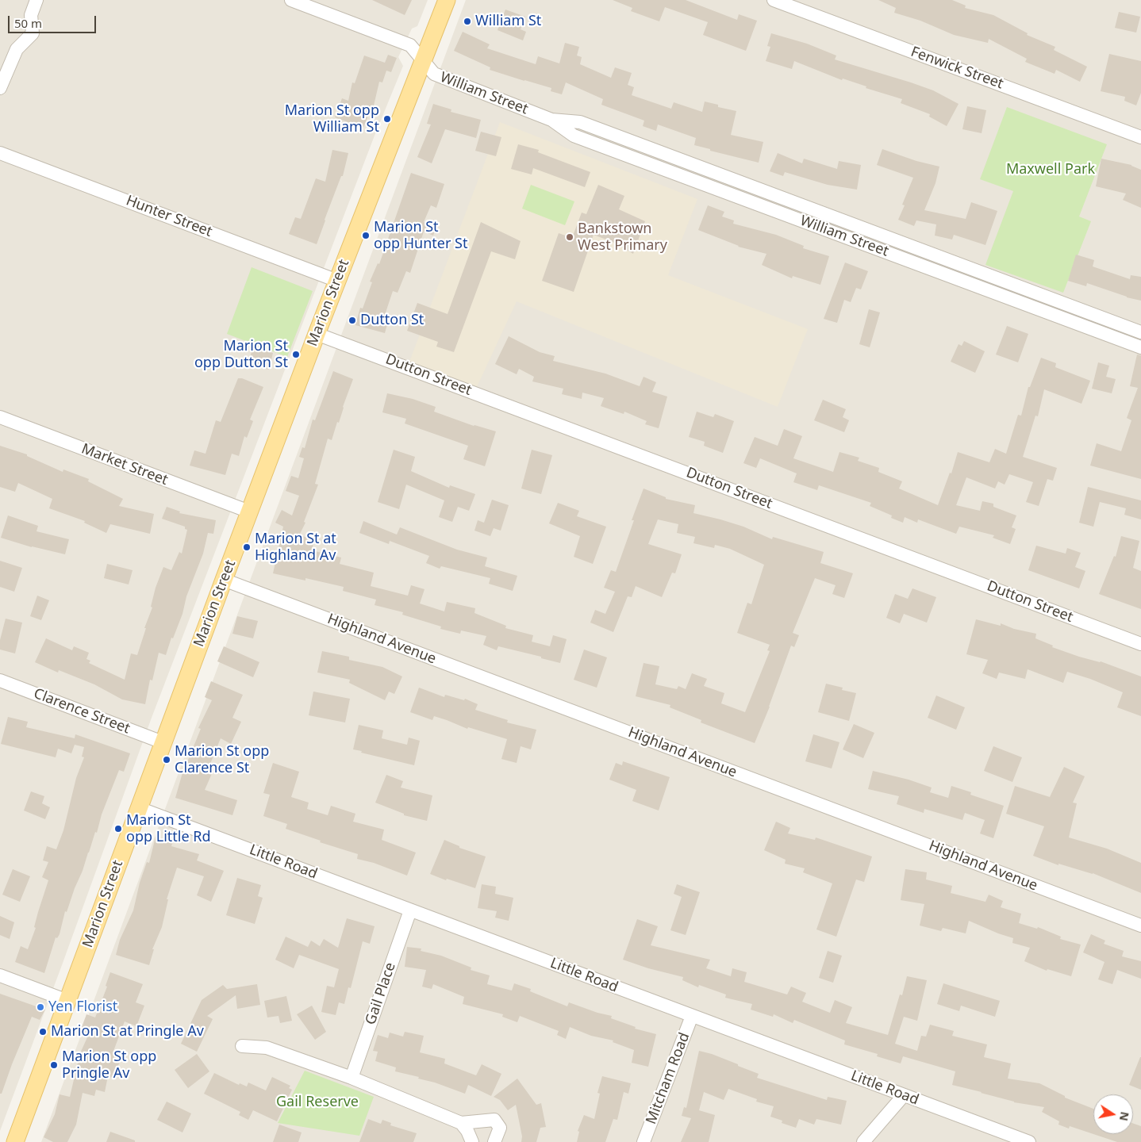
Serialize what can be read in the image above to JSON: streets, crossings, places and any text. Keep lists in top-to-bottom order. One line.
{"streets":{"main road":["Marion Street"],"street":["Fenwick Street","William Street","Hunter Street","Dutton Street","Market Street","Highland Avenue","Clarence Street","Little Road","Gail Place","Mitcham Road"]},"crossings":[["William Street","Marion Street"],["Hunter Street","Marion Street"],["Marion Street","Dutton Street"],["Marion Street","Market Street"],["Marion Street","Highland Avenue"],["Marion Street","Clarence Street"],["Marion Street","Little Road"],["Little Road","Gail Place"],["Little Road","Mitcham Road"]],"parks":["Maxwell Park","Gail Reserve"],"places":["William St","Marion St opp William St","Marion St opp Hunter St","Bankstown West Primary","Dutton St","Marion St opp Dutton St","Marion St at Highland Av","Marion St opp Clarence St","Marion St opp Little Rd","Yen Florist","Marion St at Pringle Av","Marion St opp Pringle Av"],"scale_bar":"50 m","north":"right"}
